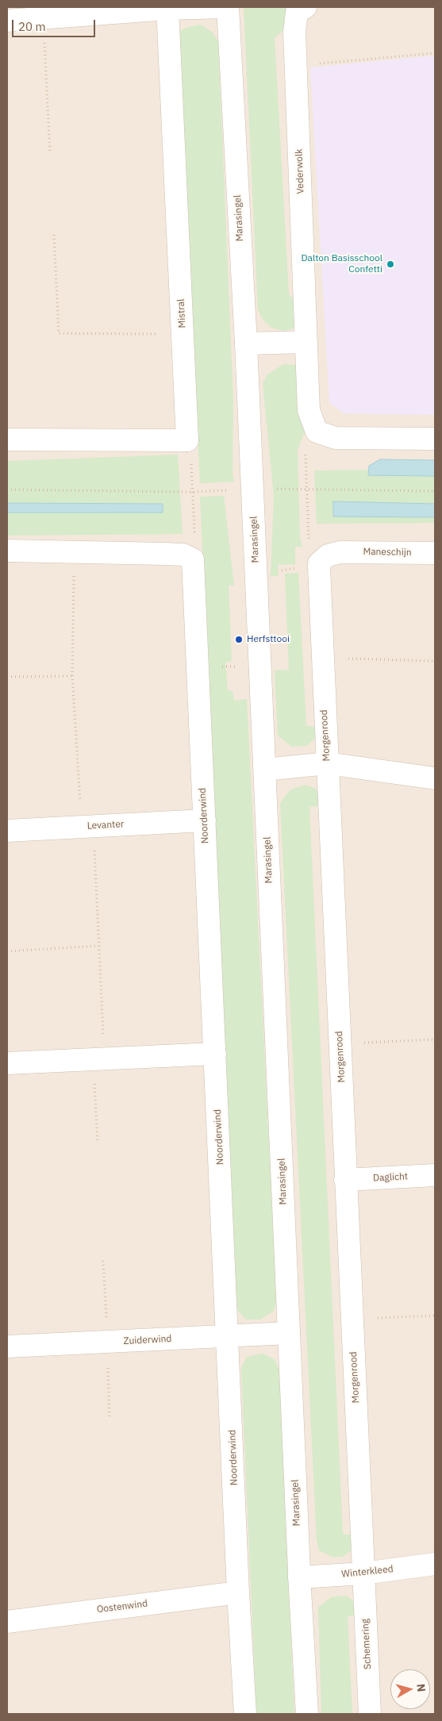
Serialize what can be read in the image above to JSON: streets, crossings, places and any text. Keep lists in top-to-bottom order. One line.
{"streets":{"street":["Vederwolk","Marasingel","Mistral","Maneschijn","Morgenrood","Noorderwind","Levanter","Daglicht","Zuiderwind","Winterkleed","Oostenwind","Schemering"]},"crossings":[["Marasingel","Zuiderwind"],["Marasingel","Winterkleed"],["Maneschijn","Morgenrood"],["Morgenrood","Daglicht"],["Morgenrood","Winterkleed"],["Morgenrood","Schemering"],["Noorderwind","Levanter"],["Noorderwind","Zuiderwind"],["Noorderwind","Oostenwind"],["Winterkleed","Schemering"]],"places":["Dalton Basisschool Confetti","Herfsttooi"],"scale_bar":"20 m","north":"right"}
